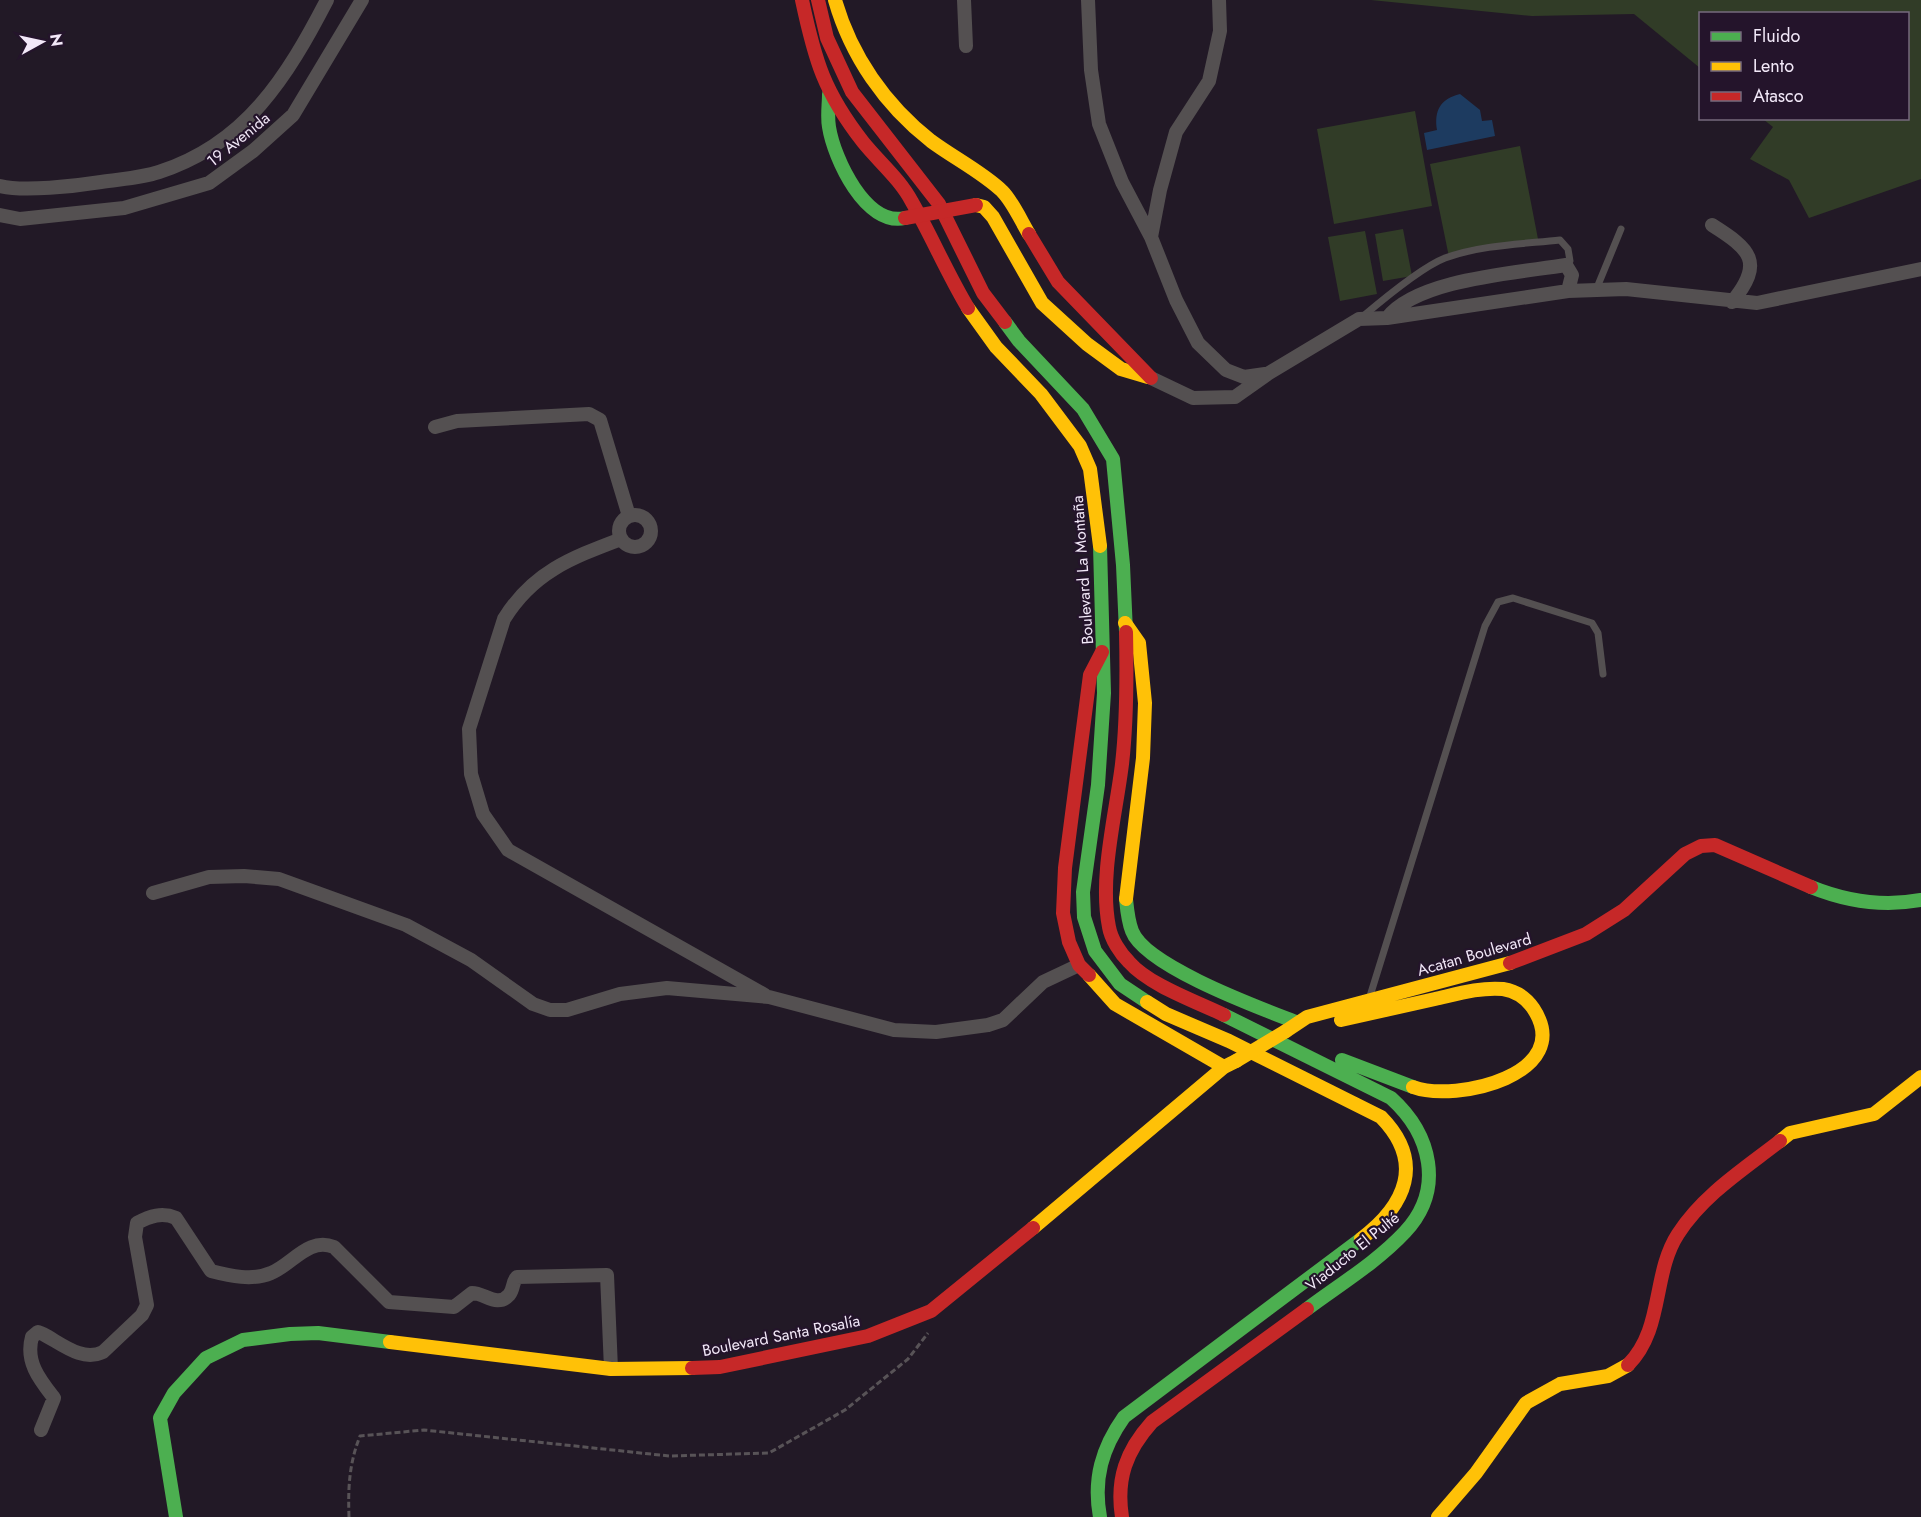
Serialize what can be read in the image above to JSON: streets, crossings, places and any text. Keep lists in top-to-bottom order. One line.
{"streets":{"main road":["Boulevard La Montaña","Acatan Boulevard","Viaducto El Pulté","Boulevard Santa Rosalía"],"street":["19 Avenida"]},"crossings":[["Boulevard La Montaña","Viaducto El Pulté"],["Acatan Boulevard","Boulevard Santa Rosalía"]],"legend":["Fluido","Lento","Atasco"],"north":"right"}
